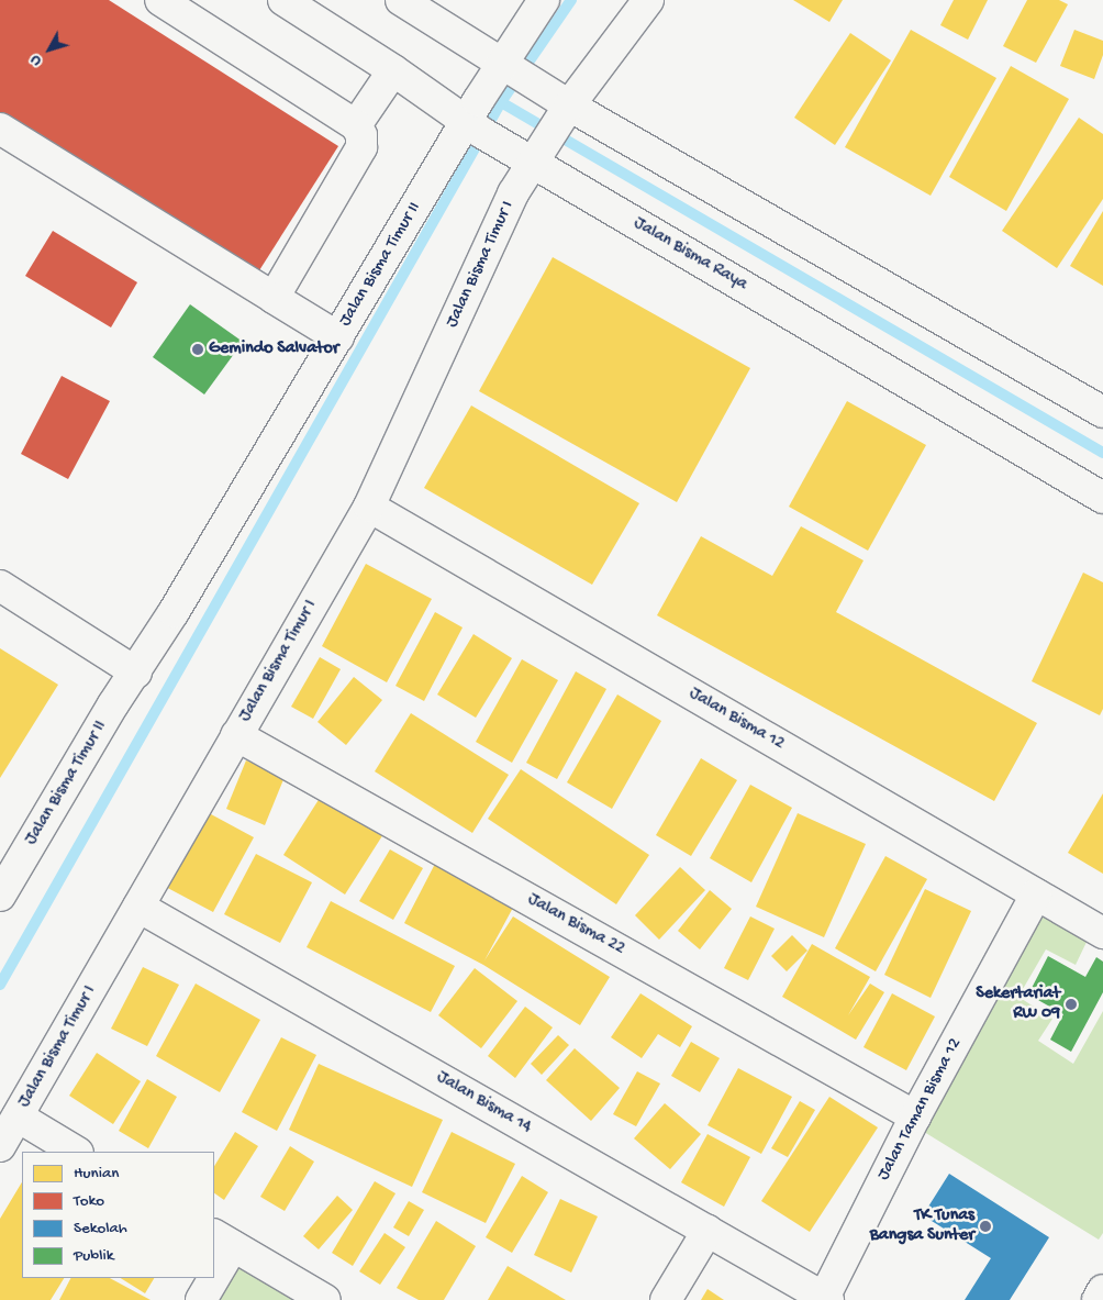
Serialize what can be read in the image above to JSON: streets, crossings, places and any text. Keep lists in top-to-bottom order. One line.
{"streets":{"street":["Jalan Bisma Raya","Jalan Bisma Timur II","Jalan Bisma Timur I","Jalan Bisma 12","Jalan Bisma 22","Jalan Bisma 14","Jalan Taman Bisma 12"]},"crossings":[["Jalan Bisma Raya","Jalan Bisma Timur II"],["Jalan Bisma Raya","Jalan Bisma Timur I"],["Jalan Bisma Timur I","Jalan Bisma 12"],["Jalan Bisma Timur I","Jalan Bisma 22"],["Jalan Bisma Timur I","Jalan Bisma 14"],["Jalan Bisma 12","Jalan Taman Bisma 12"],["Jalan Bisma 22","Jalan Taman Bisma 12"],["Jalan Bisma 14","Jalan Taman Bisma 12"]],"places":["Gemindo Salvator","Sekertariat RW 09","TK Tunas Bangsa Sunter"],"legend":["Hunian","Toko","Sekolah","Publik"],"north":"bottom left"}
